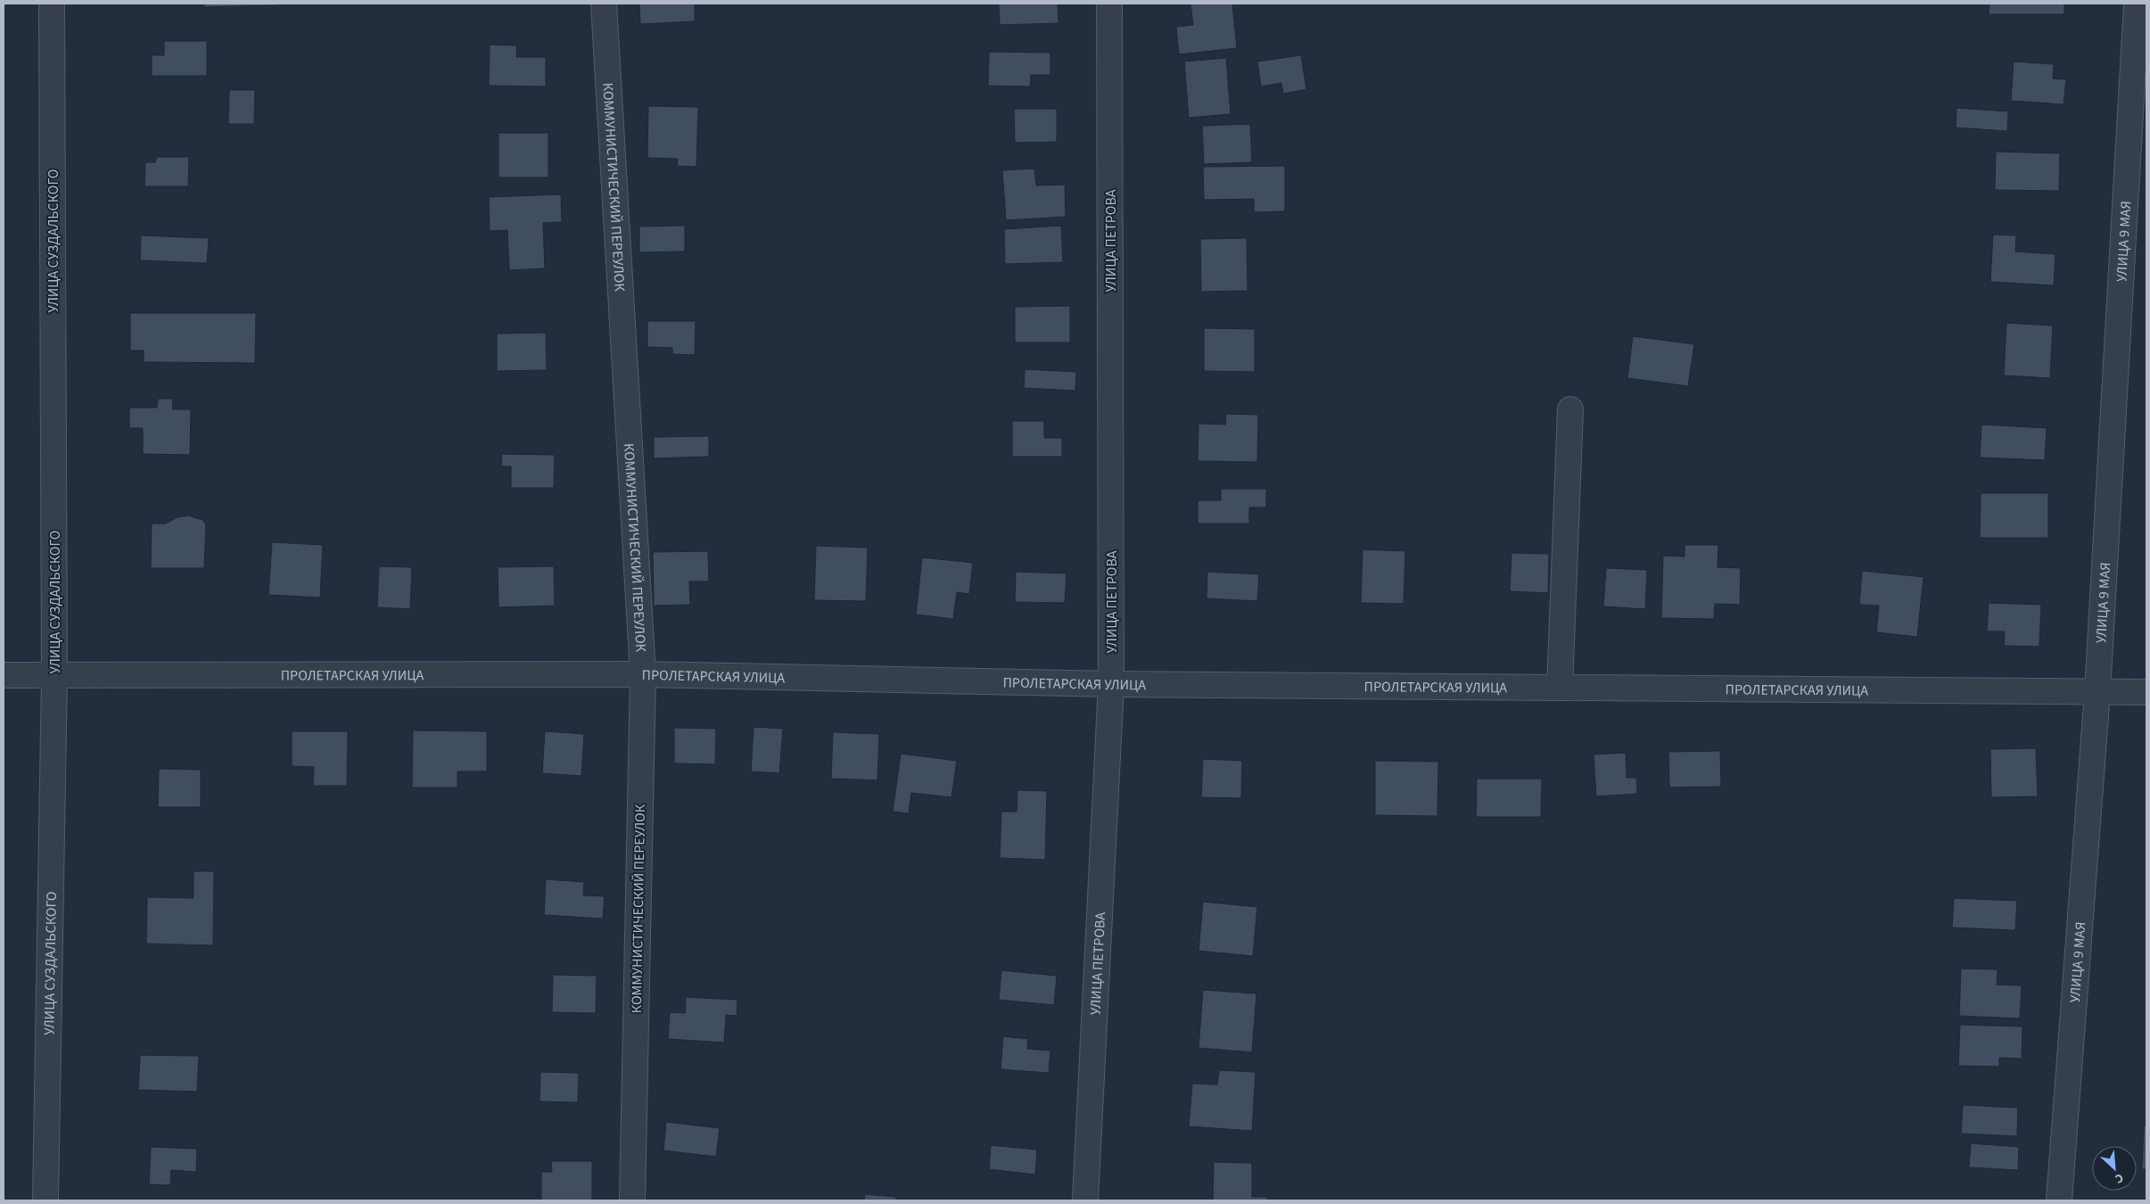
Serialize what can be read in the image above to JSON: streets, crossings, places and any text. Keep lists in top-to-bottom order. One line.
{"streets":{"street":["КОММУНИСТИЧЕСКИЙ ПЕРЕУЛОК","УЛИЦА СУЗДАЛЬСКОГО","УЛИЦА ПЕТРОВА","УЛИЦА 9 МАЯ","ПРОЛЕТАРСКАЯ УЛИЦА"]},"crossings":[["КОММУНИСТИЧЕСКИЙ ПЕРЕУЛОК","ПРОЛЕТАРСКАЯ УЛИЦА"],["УЛИЦА СУЗДАЛЬСКОГО","ПРОЛЕТАРСКАЯ УЛИЦА"],["УЛИЦА ПЕТРОВА","ПРОЛЕТАРСКАЯ УЛИЦА"],["УЛИЦА 9 МАЯ","ПРОЛЕТАРСКАЯ УЛИЦА"]],"north":"bottom right"}
